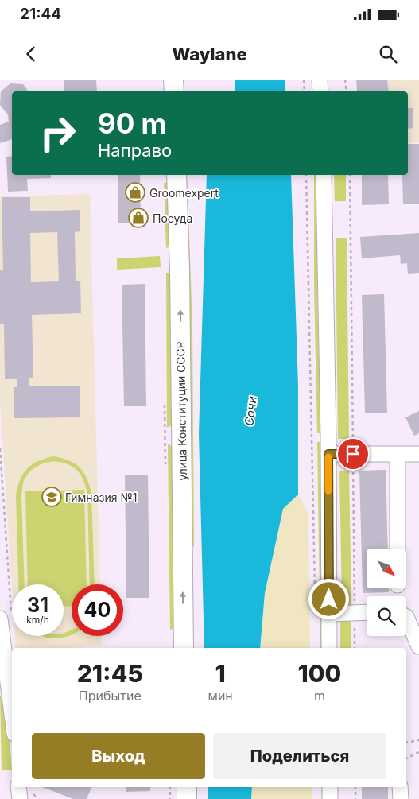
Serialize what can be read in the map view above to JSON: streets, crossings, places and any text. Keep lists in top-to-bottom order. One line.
{"streets":{"main road":["улица Конституции СССР"]},"one_way":["улица Конституции СССР"],"water":["Сочи"],"places":{"shop":["Groomexpert","Посуда"],"school or university":["Гимназия №1"]},"north":"bottom right","page":{"status":"21:44","header":"Waylane","turn":["90 m","Направо"],"speed":"31 km/h","limit":"40","eta":["21:45","Прибытие","1","мин","100","m"],"buttons":["Выход","Поделиться"]}}
